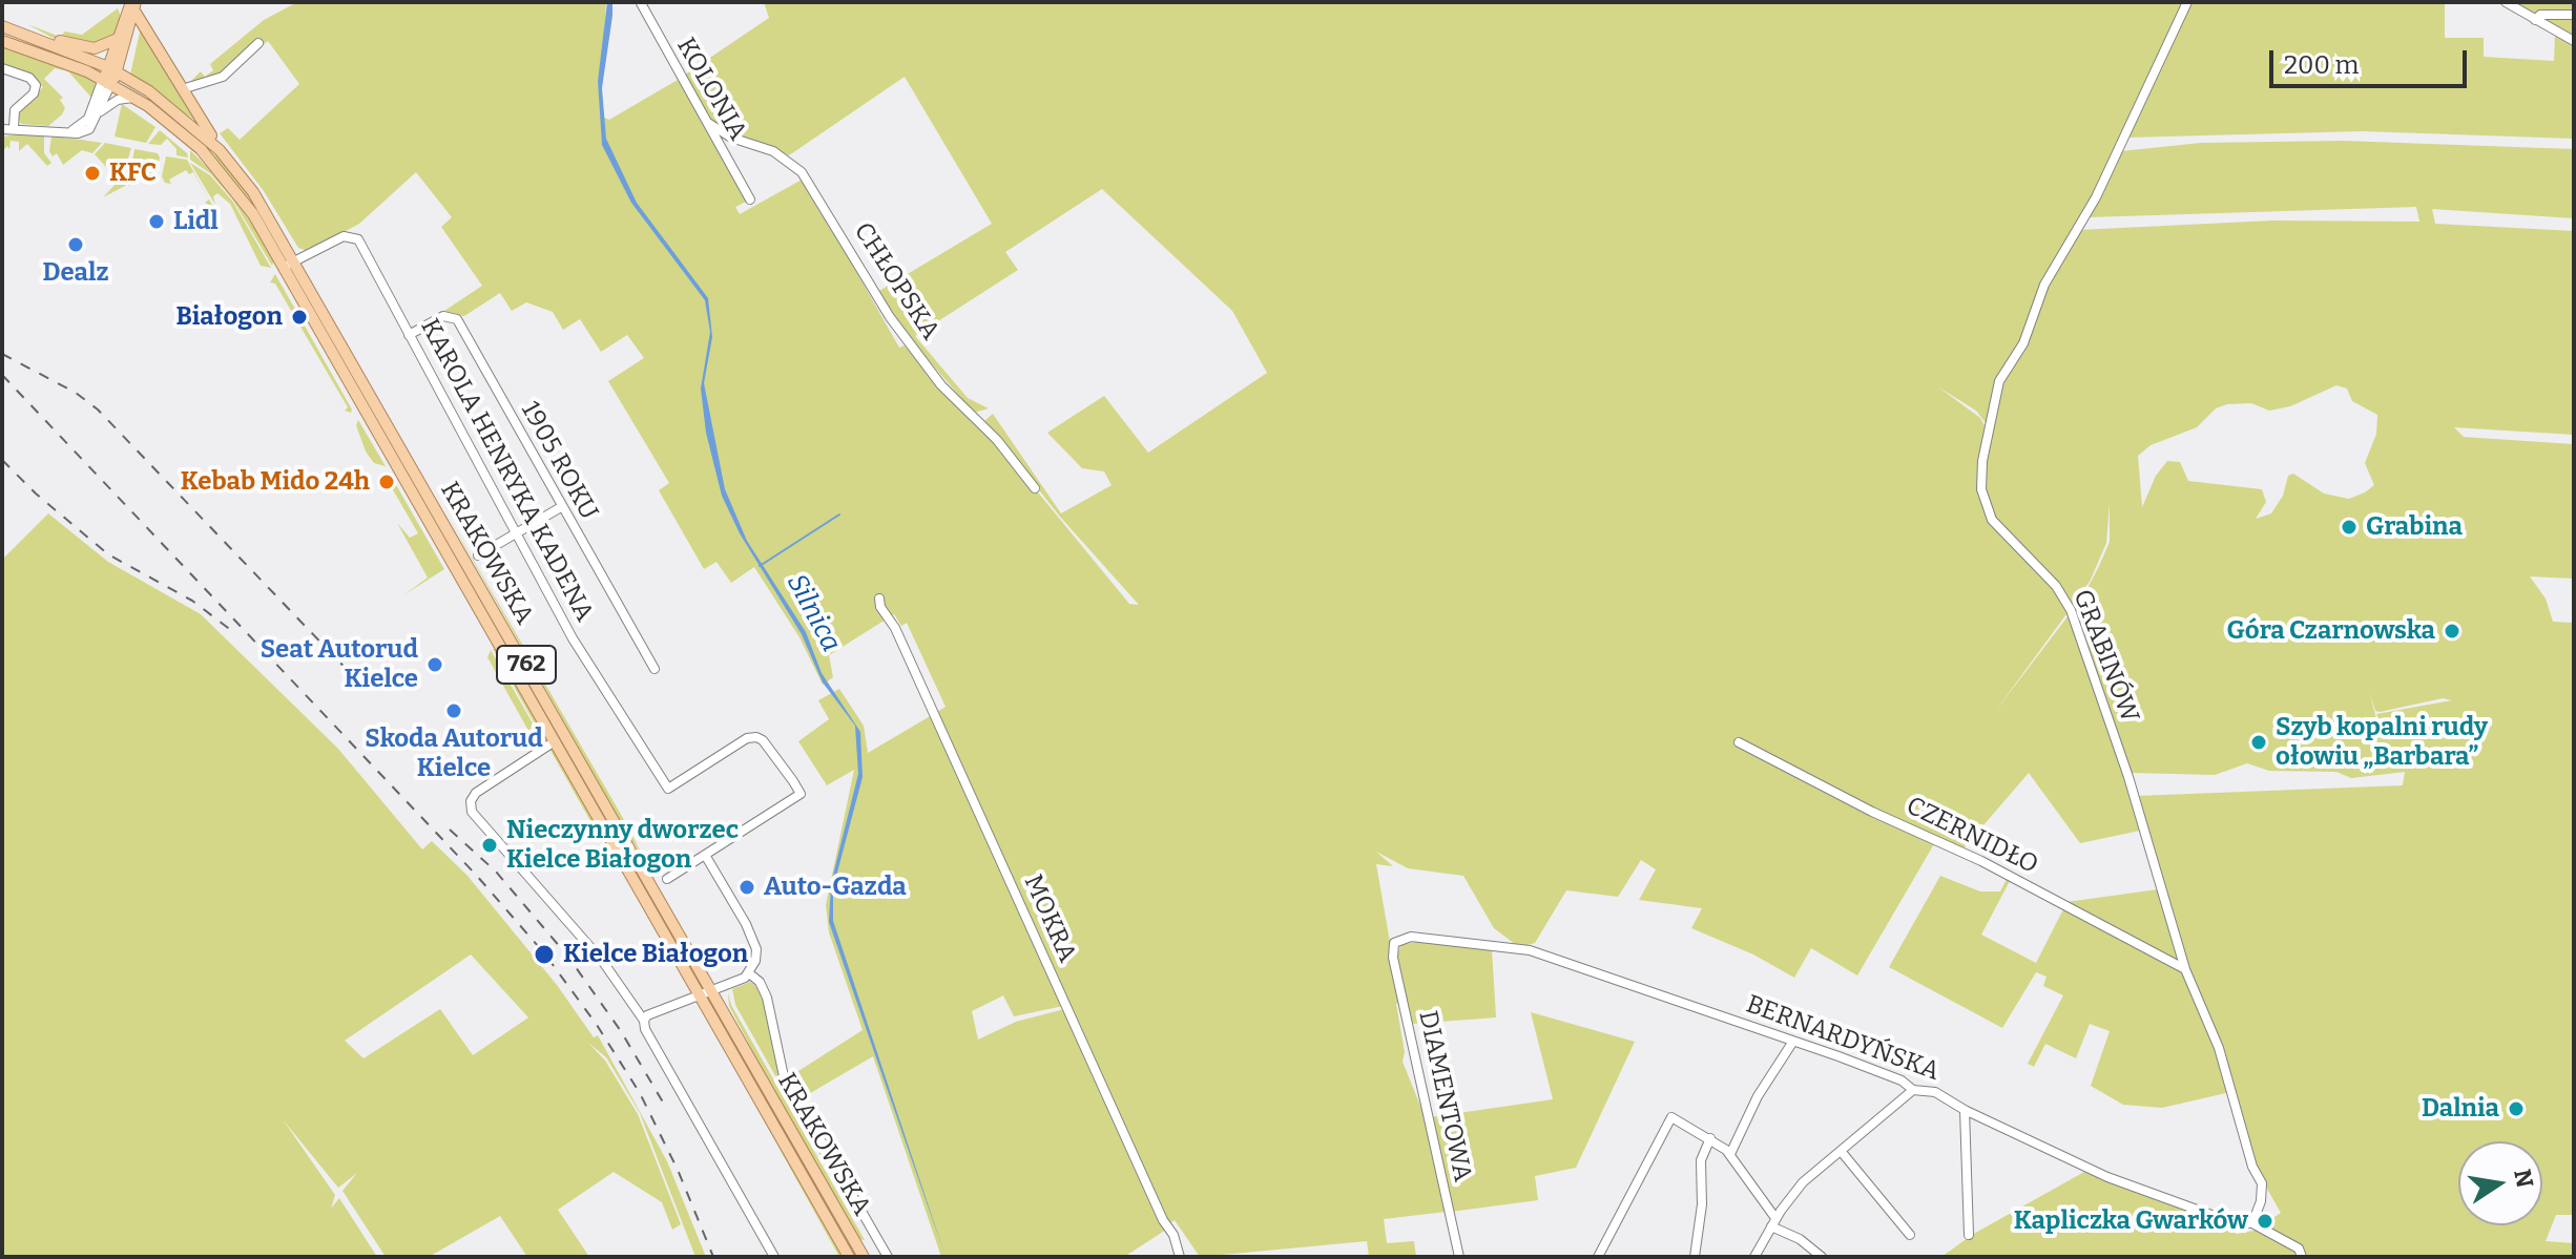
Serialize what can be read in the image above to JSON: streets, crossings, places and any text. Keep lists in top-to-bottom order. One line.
{"streets":{"main road":["KRAKOWSKA","762"],"street":["KOLONIA","CHŁOPSKA","1905 ROKU","KAROLA HENRYKA KADENA","GRABINÓW","CZERNIDŁO","MOKRA","BERNARDYŃSKA","DIAMENTOWA"]},"crossings":[["KOLONIA","CHŁOPSKA"],["1905 ROKU","KAROLA HENRYKA KADENA"],["KAROLA HENRYKA KADENA","KRAKOWSKA"],["GRABINÓW","CZERNIDŁO"],["GRABINÓW","BERNARDYŃSKA"],["BERNARDYŃSKA","DIAMENTOWA"]],"water":["Silnica"],"places":["KFC","Lidl","Dealz","Białogon","Kebab Mido 24h","Grabina","Góra Czarnowska","Seat Autorud Kielce","Skoda Autorud Kielce","Szyb kopalni rudy ołowiu „Barbara”","Nieczynny dworzec Kielce Białogon","Auto-Gazda","Kielce Białogon","Dalnia","Kapliczka Gwarków"],"scale_bar":"200 m","north":"right"}
